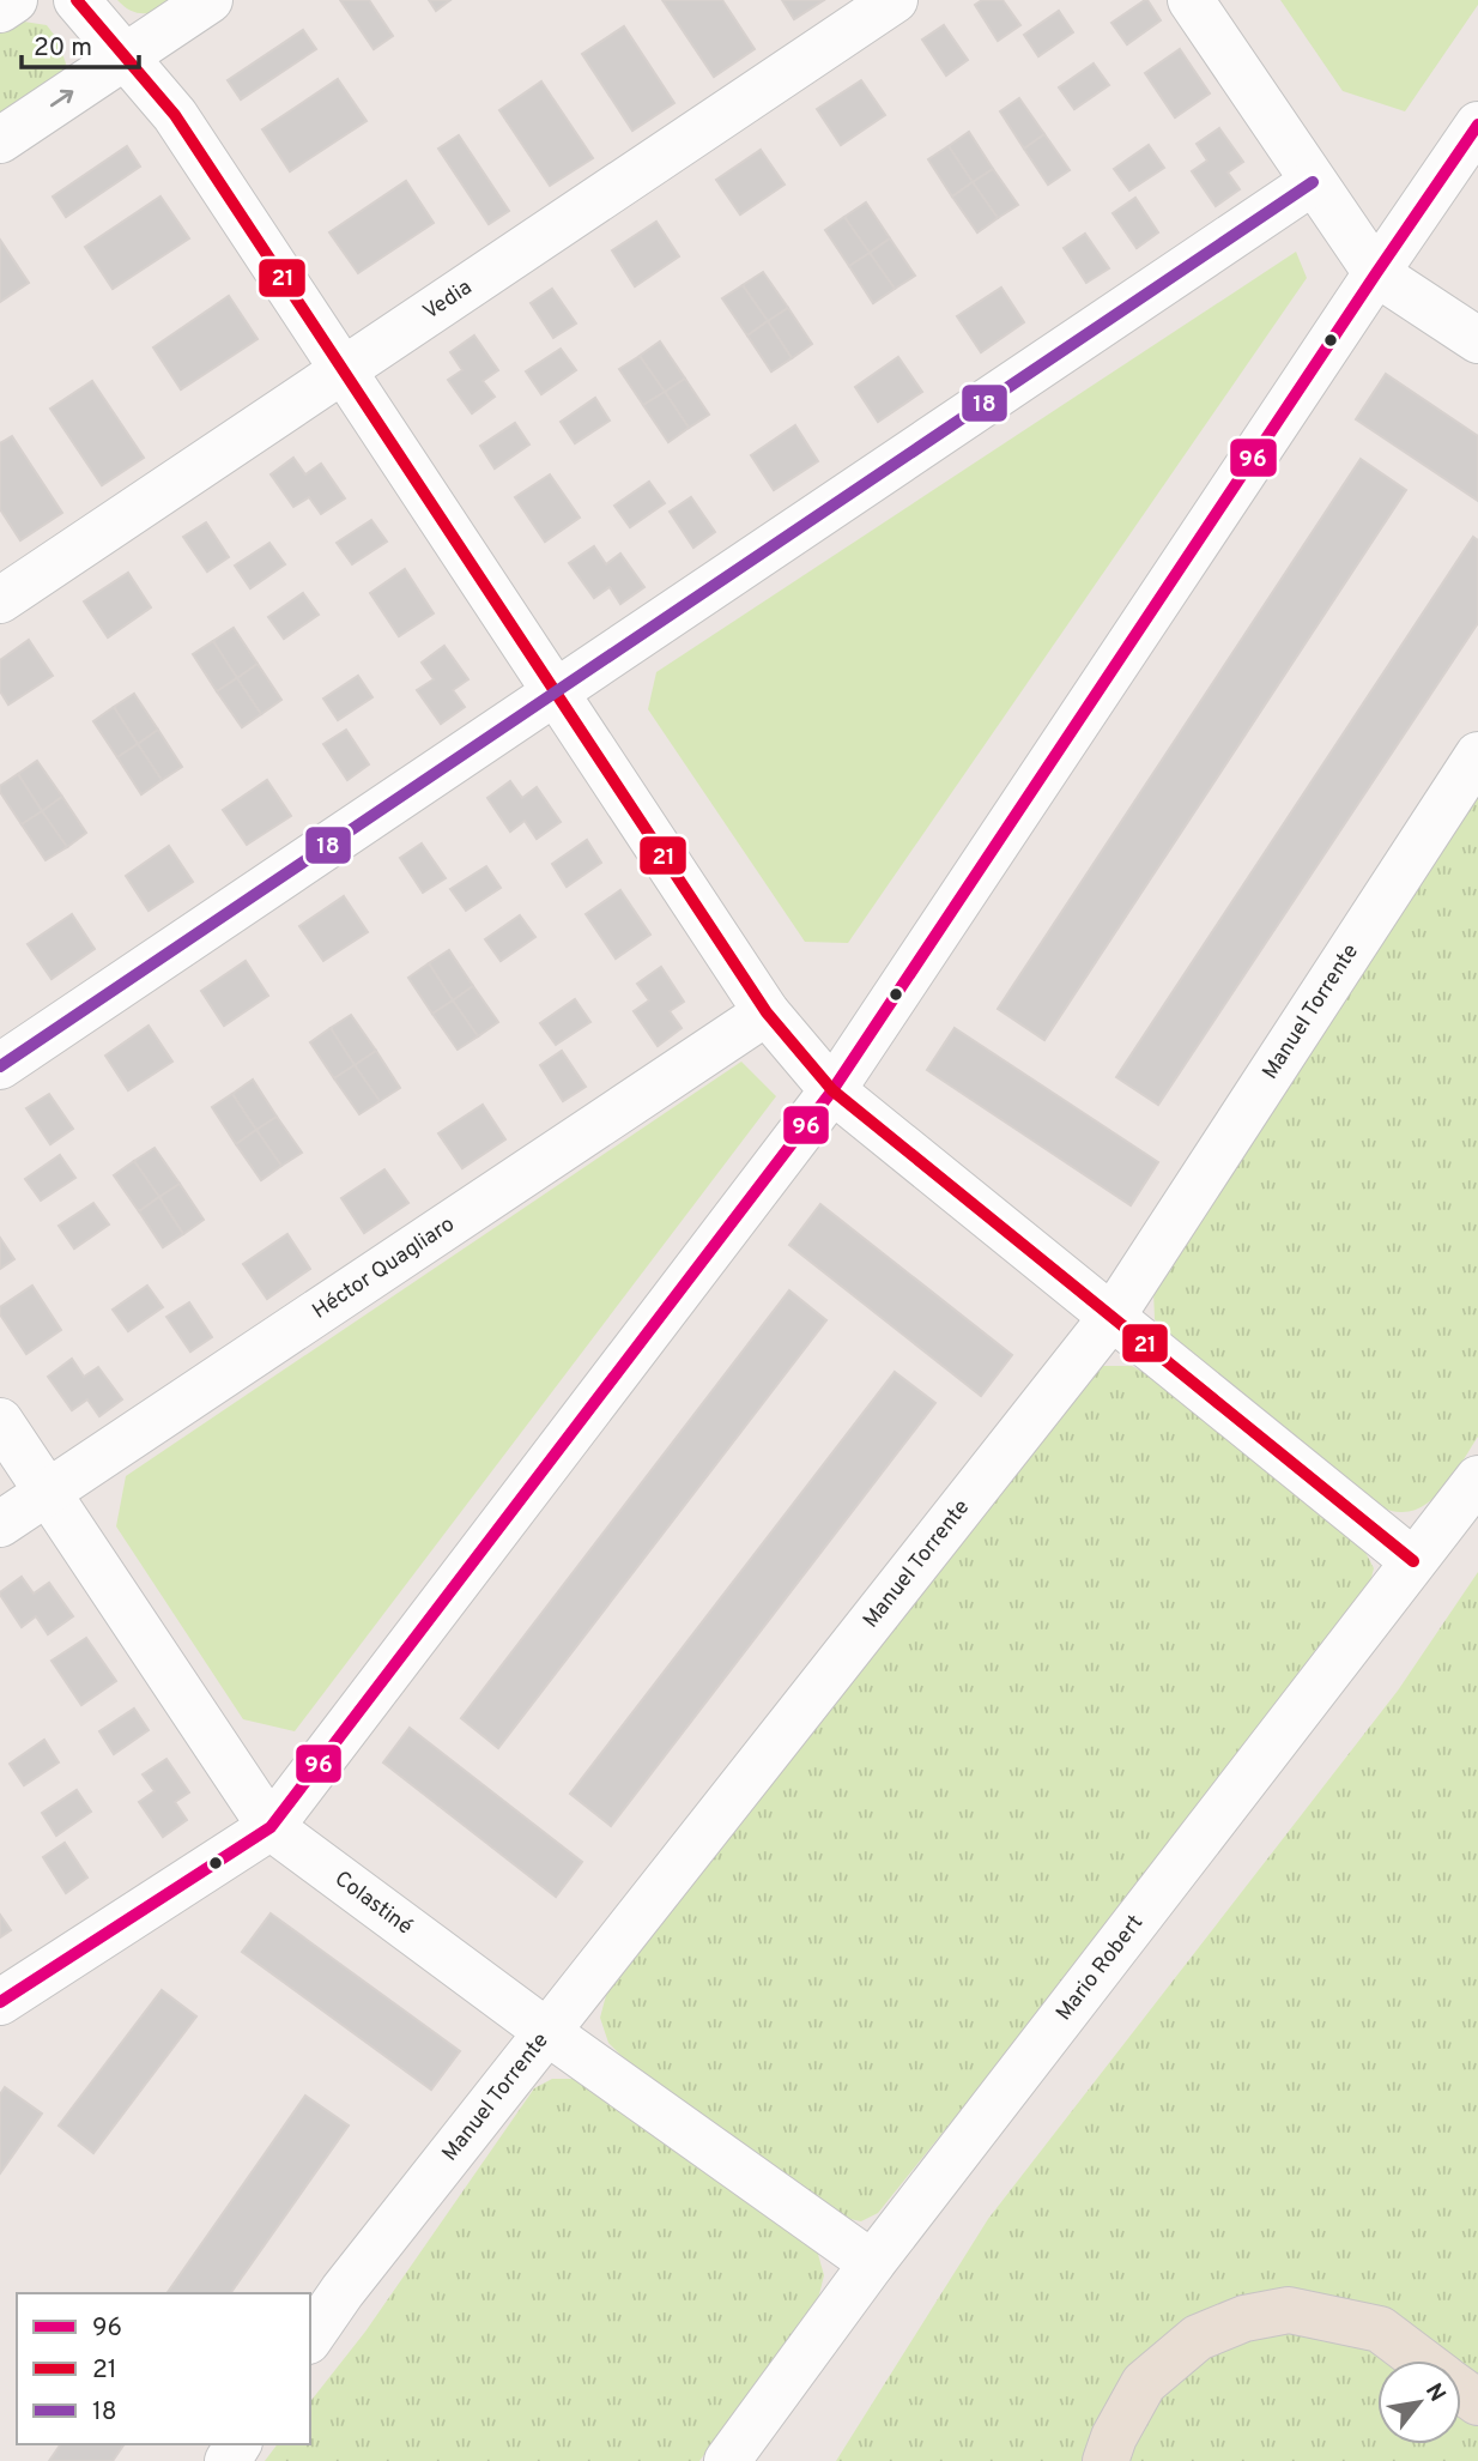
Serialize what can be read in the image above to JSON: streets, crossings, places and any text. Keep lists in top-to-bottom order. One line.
{"streets":{"street":["Vedia","Manuel Torrente","Héctor Quagliaro","Colastiné","Mario Robert"]},"crossings":[["Manuel Torrente","Colastiné"],["Héctor Quagliaro","Colastiné"],["Colastiné","Mario Robert"]],"lines":["transit line 21","transit line 96","transit line 18"],"legend":["96","21","18"],"scale_bar":"20 m","north":"top right"}
